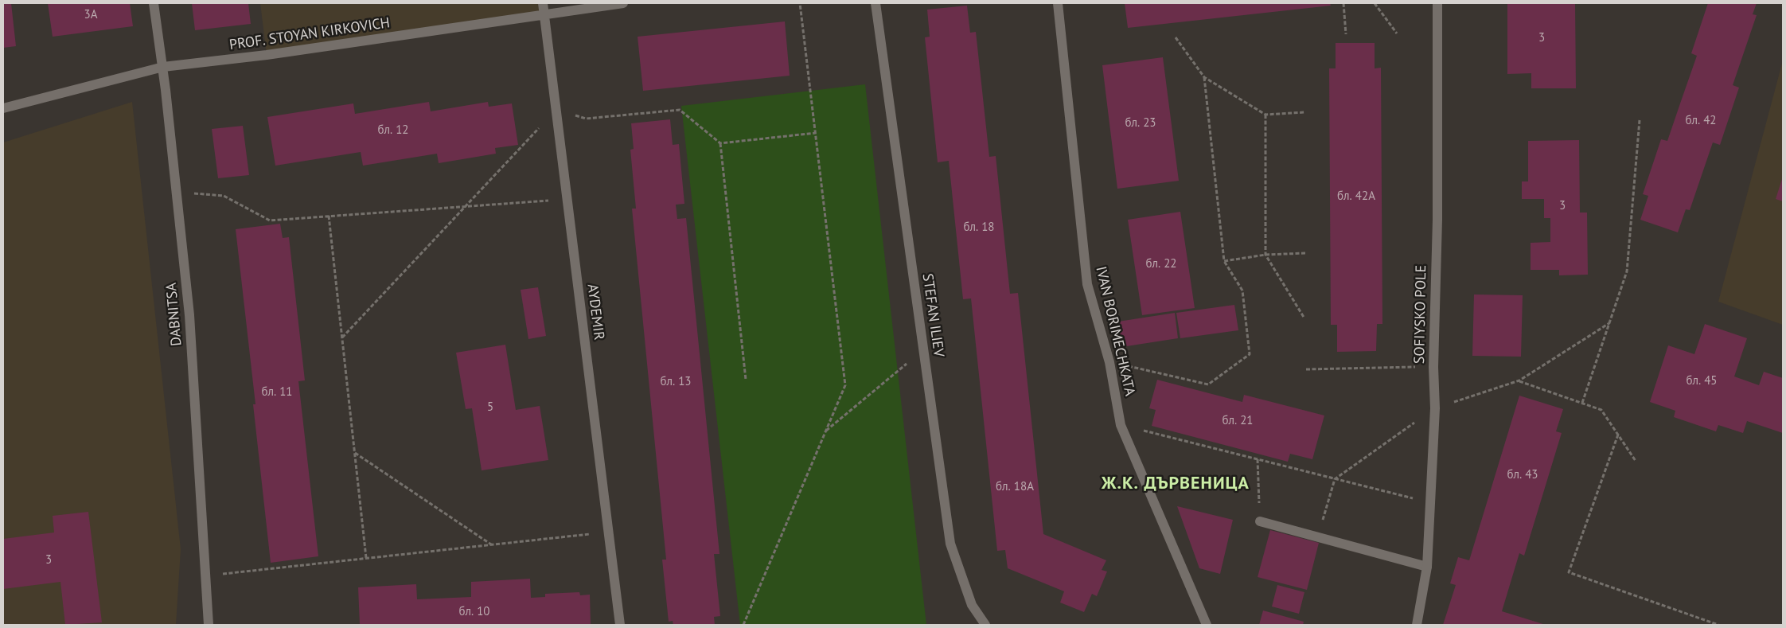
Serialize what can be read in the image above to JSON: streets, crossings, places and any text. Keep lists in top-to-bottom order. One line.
{"streets":{"street":["PROF. STOYAN KIRKOVICH","AYDEMIR","DABNITSA","SOFIYSKO POLE","STEFAN ILIEV","IVAN BORIMECHKATA"]},"crossings":[["PROF. STOYAN KIRKOVICH","AYDEMIR"],["PROF. STOYAN KIRKOVICH","DABNITSA"]],"districts":["Ж.К. ДЪРВЕНИЦА"],"house_numbers":["3А","3","бл. 42","бл. 23","бл. 12","бл. 42А","3","бл. 18","бл. 22","бл. 45","бл. 13","бл. 11","5","бл. 21","бл. 43","бл. 18А","3","бл. 10"]}
